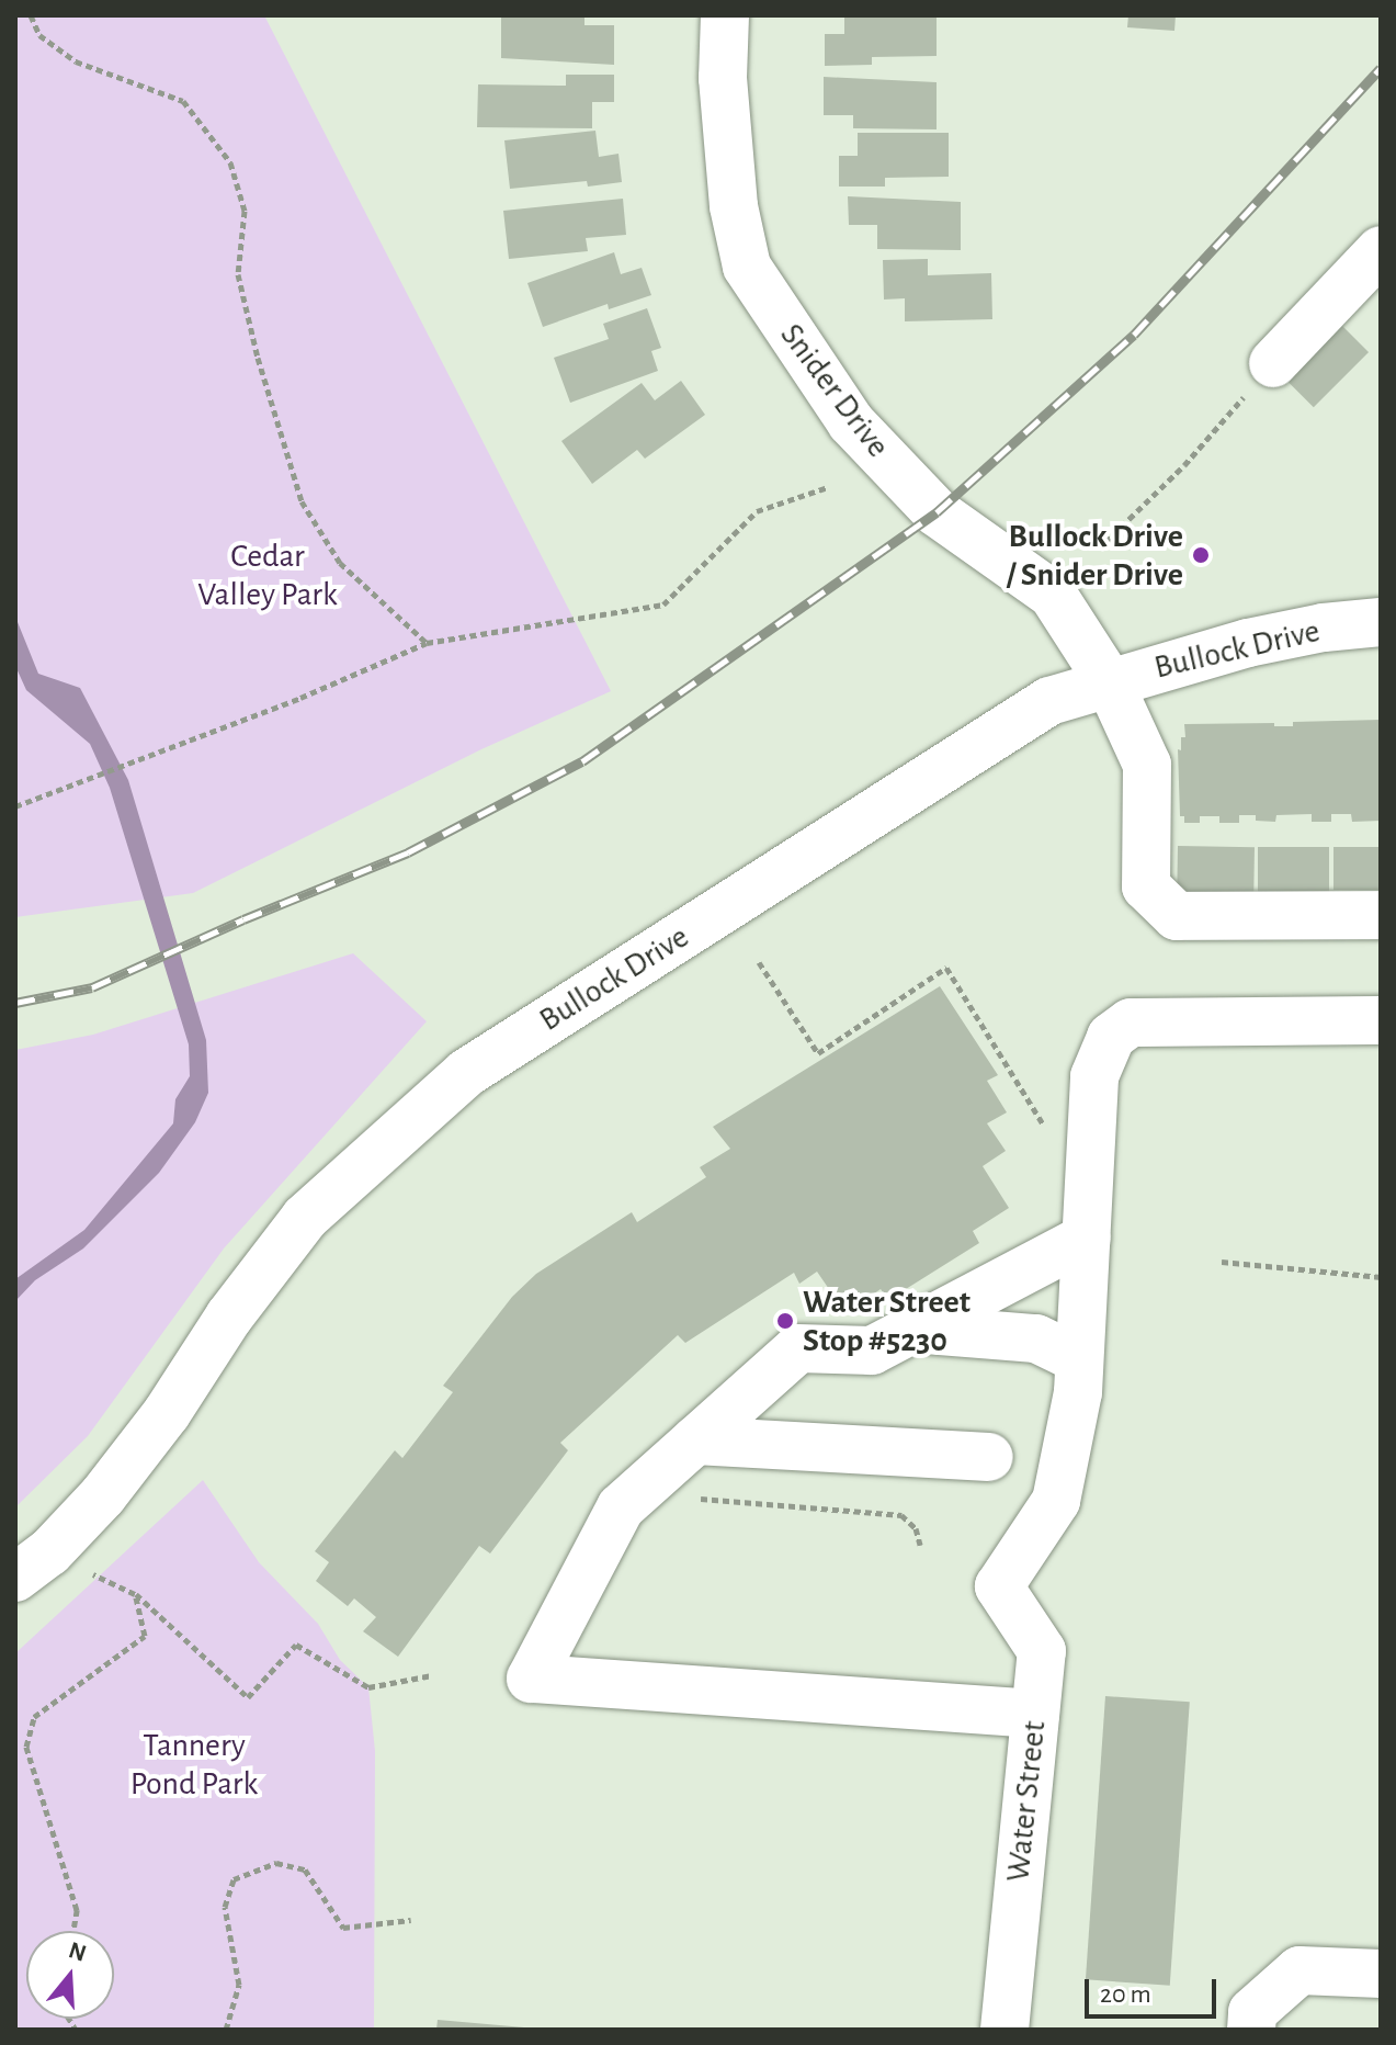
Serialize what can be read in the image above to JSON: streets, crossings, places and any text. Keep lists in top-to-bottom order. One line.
{"streets":{"street":["Snider Drive","Bullock Drive","Water Street"]},"crossings":[["Snider Drive","Bullock Drive"]],"parks":["Cedar Valley Park","Tannery Pond Park"],"places":["Bullock Drive / Snider Drive","Water Street Stop #5230"],"scale_bar":"20 m","north":"top"}
